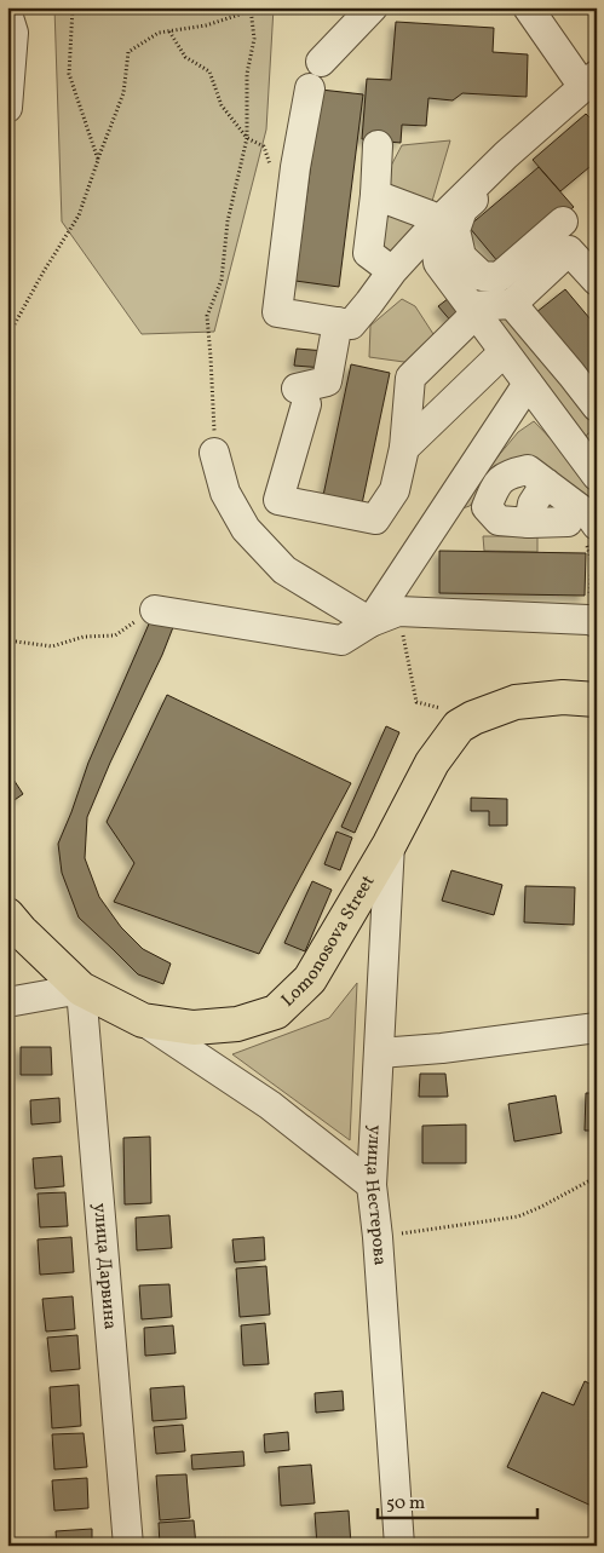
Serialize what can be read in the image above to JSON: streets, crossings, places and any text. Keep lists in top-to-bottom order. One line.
{"streets":{"main road":["Lomonosova Street"],"street":["улица Нестерова","улица Дарвина"]},"crossings":[["Lomonosova Street","улица Нестерова"],["Lomonosova Street","улица Дарвина"]],"scale_bar":"50 m"}
